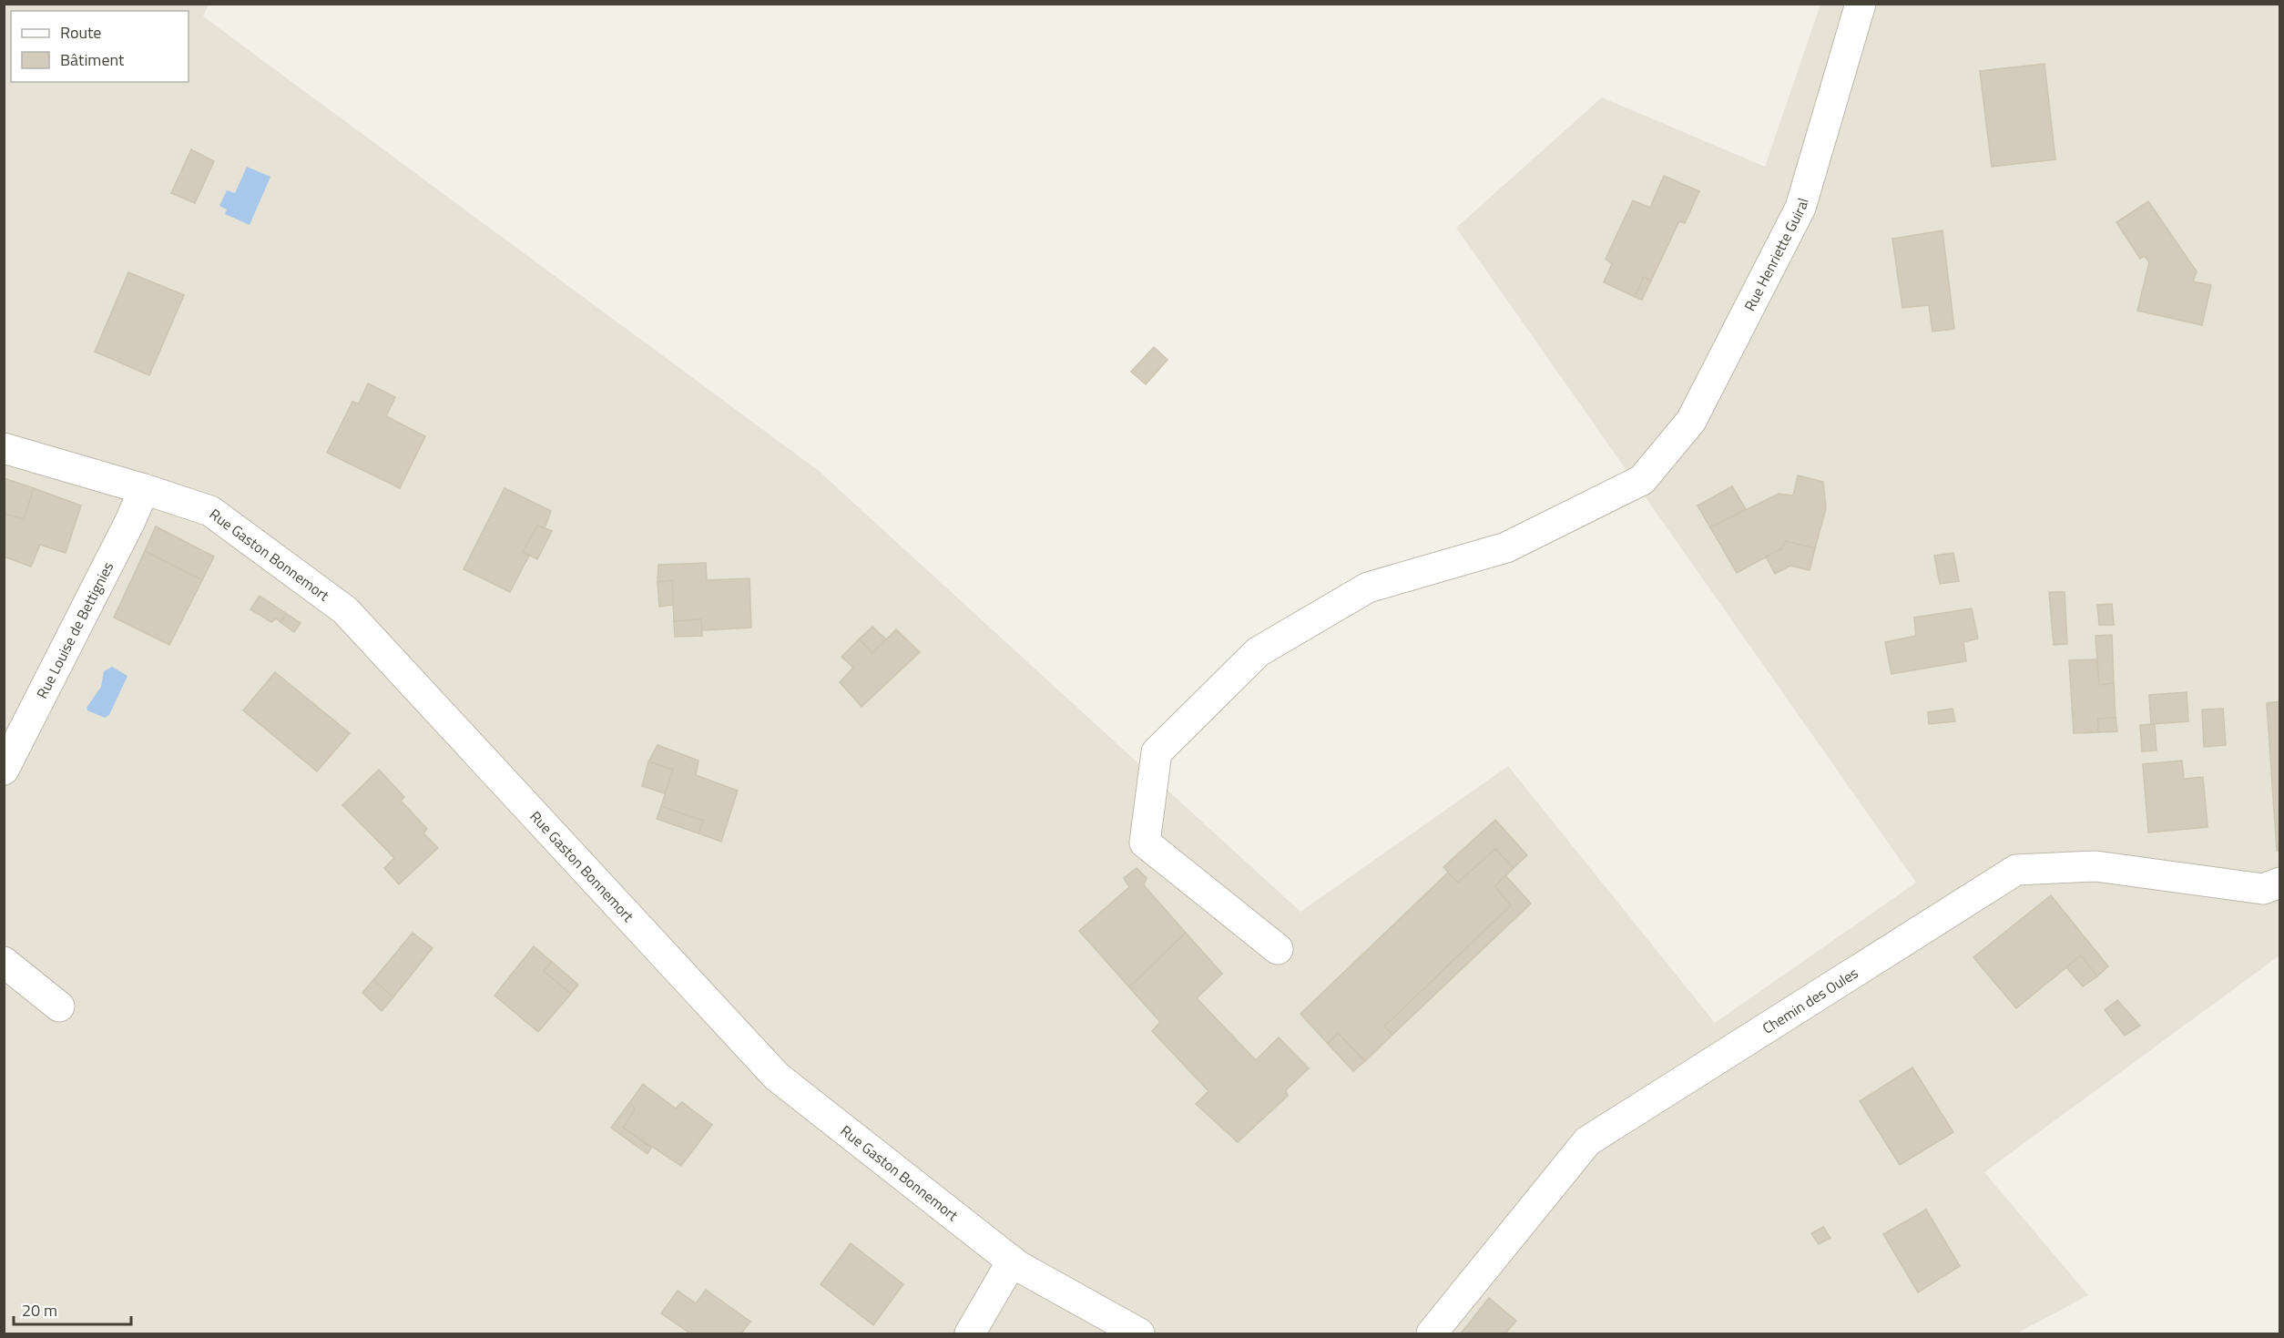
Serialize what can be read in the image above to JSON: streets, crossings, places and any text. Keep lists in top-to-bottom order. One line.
{"streets":{"street":["Rue Henriette Guiral","Rue Gaston Bonnemort","Rue Louise de Bettignies","Chemin des Oules"]},"crossings":[["Rue Gaston Bonnemort","Rue Louise de Bettignies"]],"legend":["Route","Bâtiment"],"scale_bar":"20 m"}
